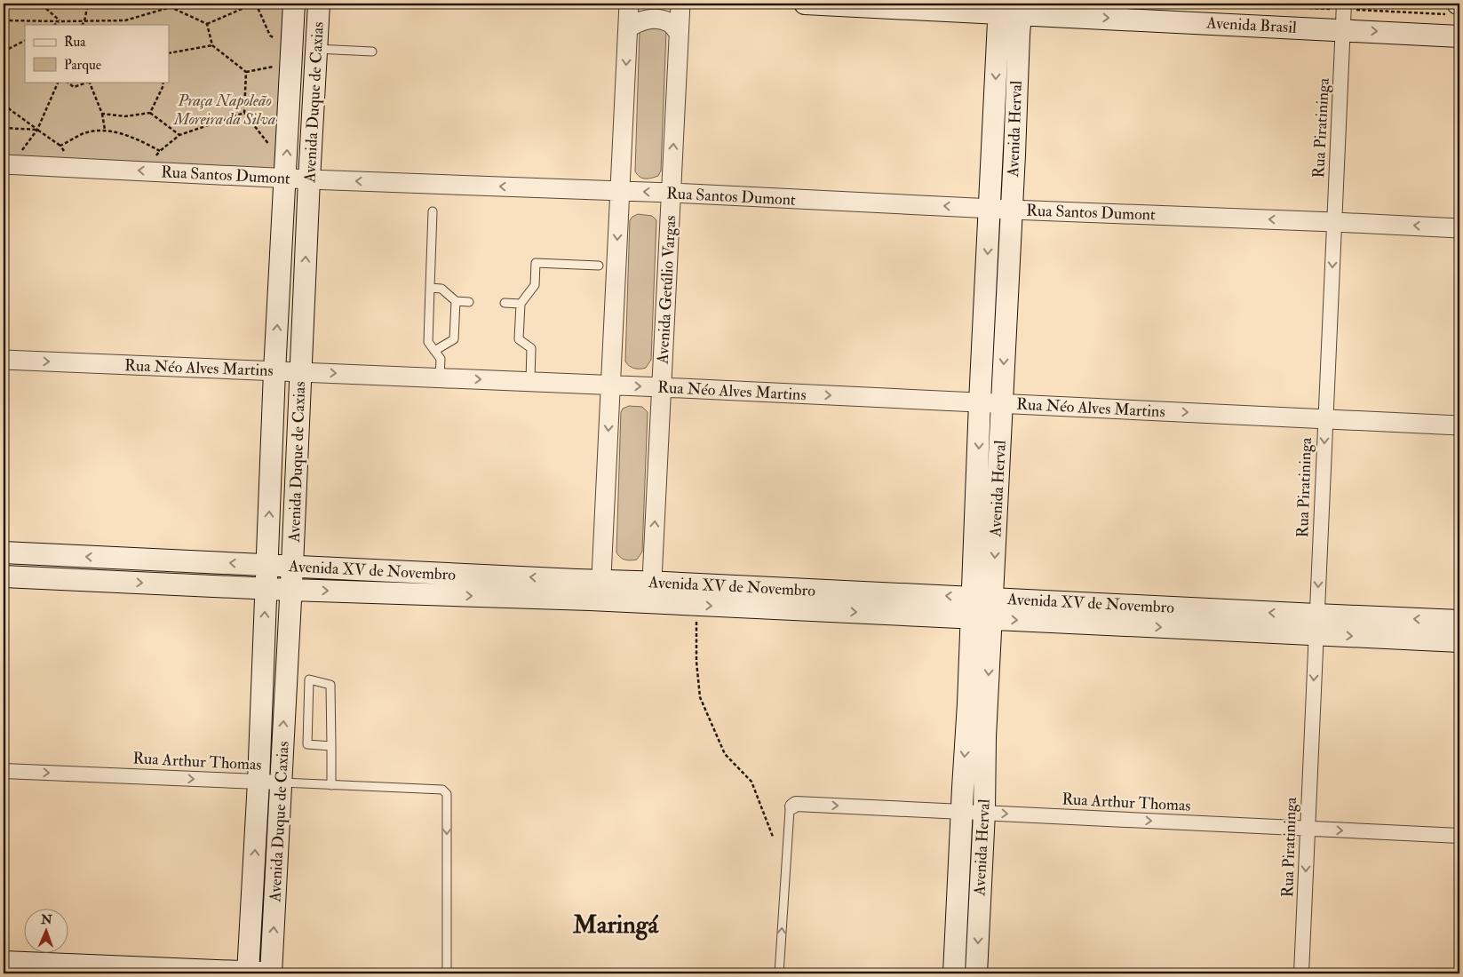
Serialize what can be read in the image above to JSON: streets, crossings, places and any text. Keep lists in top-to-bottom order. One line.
{"streets":{"main road":["Avenida Brasil","Avenida Duque de Caxias","Avenida Herval","Avenida XV de Novembro"],"street":["Rua Piratininga","Rua Santos Dumont","Avenida Getúlio Vargas","Rua Néo Alves Martins","Rua Arthur Thomas"]},"crossings":[["Avenida Brasil","Rua Piratininga"],["Avenida Brasil","Avenida Herval"],["Avenida Duque de Caxias","Rua Santos Dumont"],["Avenida Duque de Caxias","Rua Néo Alves Martins"],["Avenida Duque de Caxias","Avenida XV de Novembro"],["Avenida Duque de Caxias","Rua Arthur Thomas"],["Rua Piratininga","Rua Santos Dumont"],["Rua Piratininga","Rua Néo Alves Martins"],["Rua Piratininga","Avenida XV de Novembro"],["Rua Piratininga","Rua Arthur Thomas"],["Avenida Herval","Rua Santos Dumont"],["Avenida Herval","Rua Néo Alves Martins"],["Avenida Herval","Avenida XV de Novembro"],["Avenida Herval","Rua Arthur Thomas"],["Rua Santos Dumont","Avenida Getúlio Vargas"],["Avenida Getúlio Vargas","Rua Néo Alves Martins"],["Avenida Getúlio Vargas","Avenida XV de Novembro"]],"one_way":["Avenida Brasil","Rua Piratininga","Rua Santos Dumont","Rua Néo Alves Martins","Rua Arthur Thomas"],"districts":["Maringá"],"parks":["Praça Napoleão Moreira da Silva"],"legend":["Rua","Parque"],"north":"top"}
